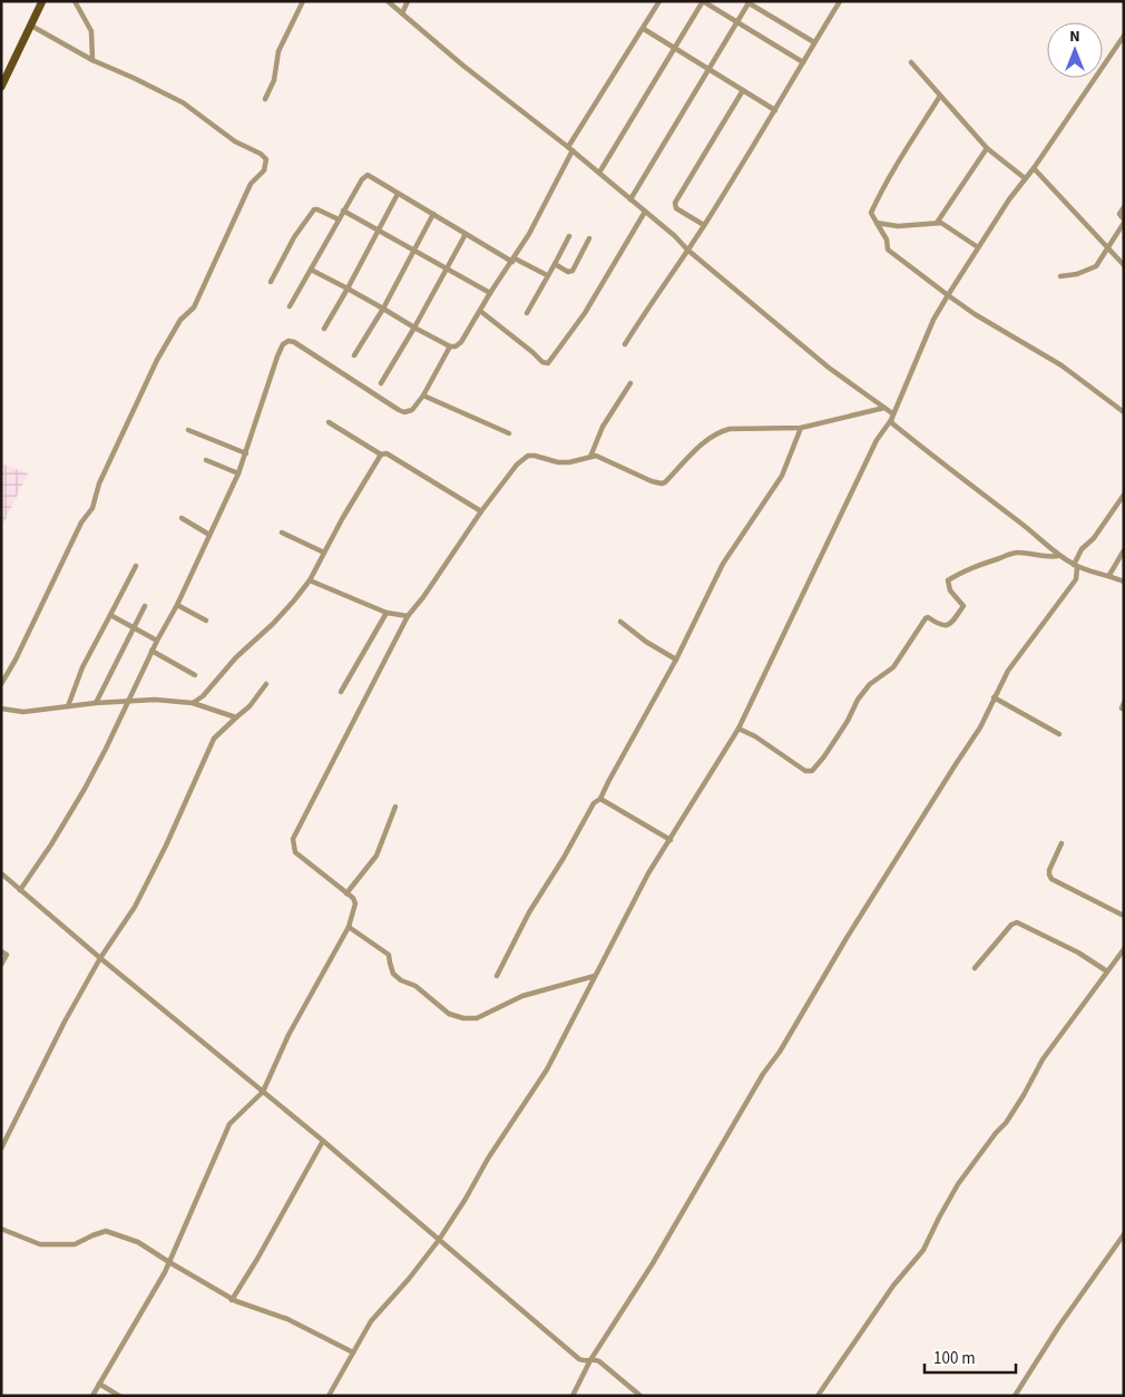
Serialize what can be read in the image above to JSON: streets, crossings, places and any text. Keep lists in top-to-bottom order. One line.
{"scale_bar":"100 m","north":"top"}
